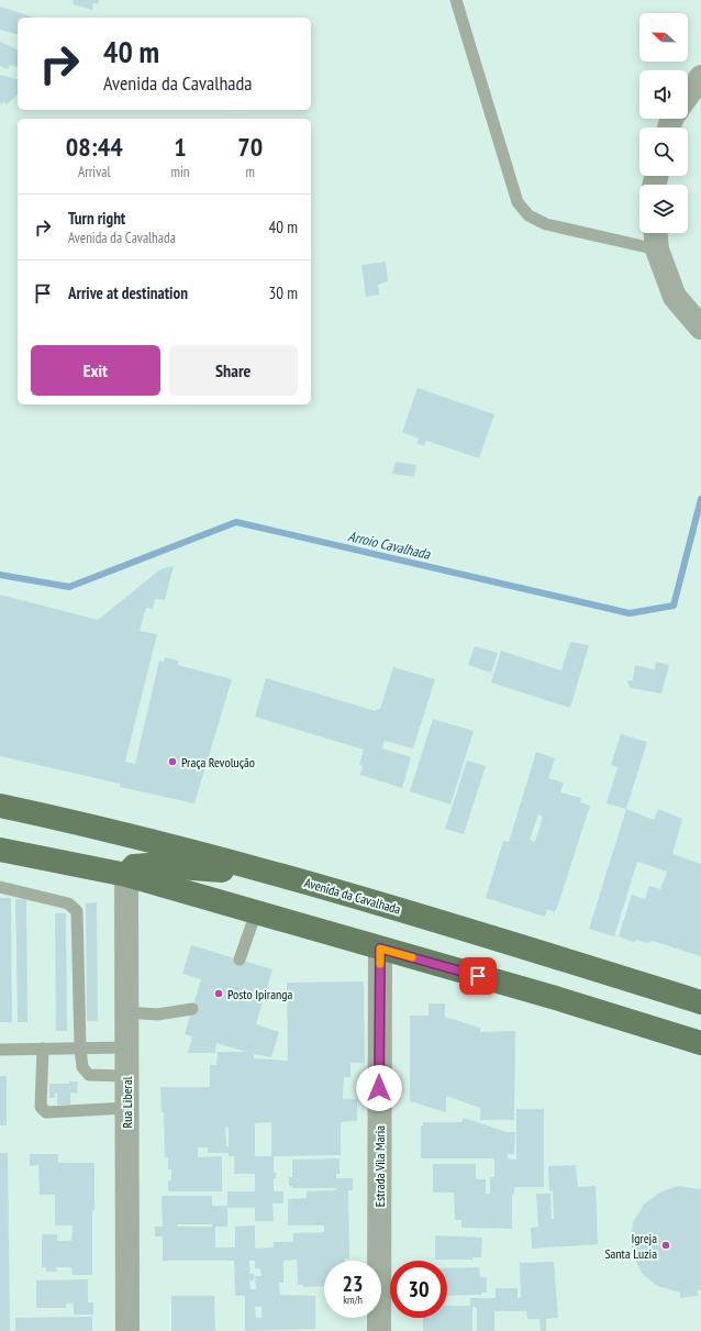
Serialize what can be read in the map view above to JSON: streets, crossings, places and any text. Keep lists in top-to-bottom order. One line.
{"streets":{"main road":["Avenida da Cavalhada"],"street":["Rua Liberal","Estrada Vila Maria"]},"water":["Arroio Cavalhada"],"places":["Praça Revolução","Posto Ipiranga","Igreja Santa Luzia"],"north":"left","page":{"turn":["40 m","Avenida da Cavalhada"],"eta":["08:44","Arrival","1","min","70","m"],"list":[{"name":"Turn right","note":"Avenida da Cavalhada","value":"40 m"},{"name":"Arrive at destination","value":"30 m"}],"buttons":["Exit","Share"],"speed":"23 km/h","limit":"30"}}
